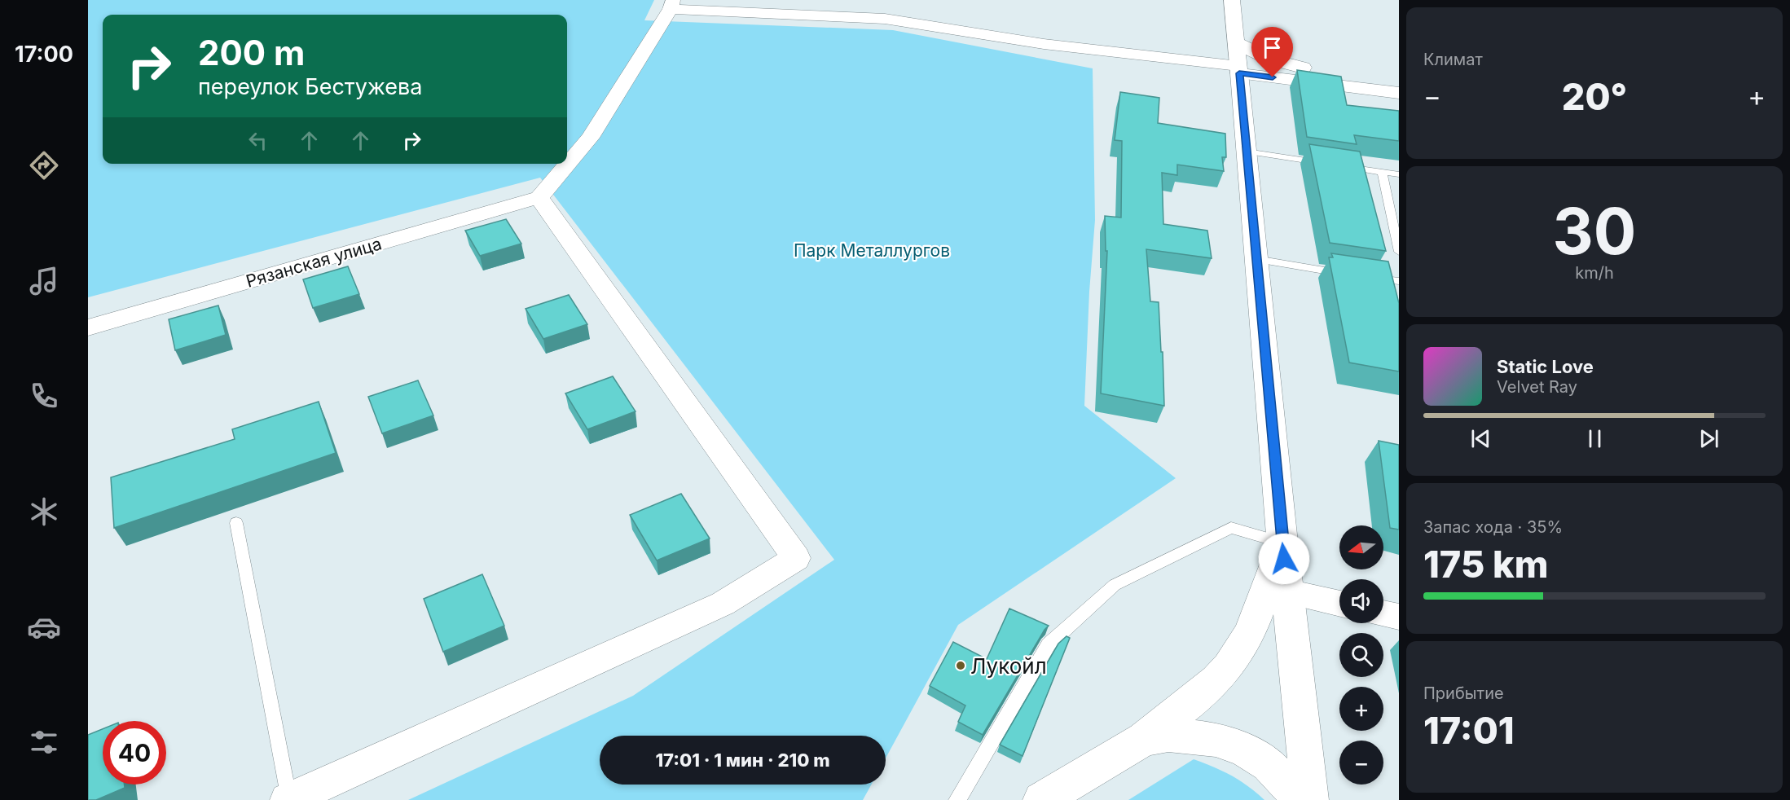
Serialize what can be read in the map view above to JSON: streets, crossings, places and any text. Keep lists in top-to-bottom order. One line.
{"streets":{"street":["Рязанская улица"]},"parks":["Парк Металлургов"],"places":["Лукойл"],"north":"left","page":{"tabs":"17:00","tile":["Климат",["30","km/h"],["Запас хода · 35%","175 km"],["Прибытие","17:01"]],"turn":["200 m","переулок Бестужева"],"heat":["−","20°","+"],"song":["Static Love","Velvet Ray"],"map_buttons":["+","−"],"limit":"40","trip":"17:01 · 1 мин · 210 m"}}
